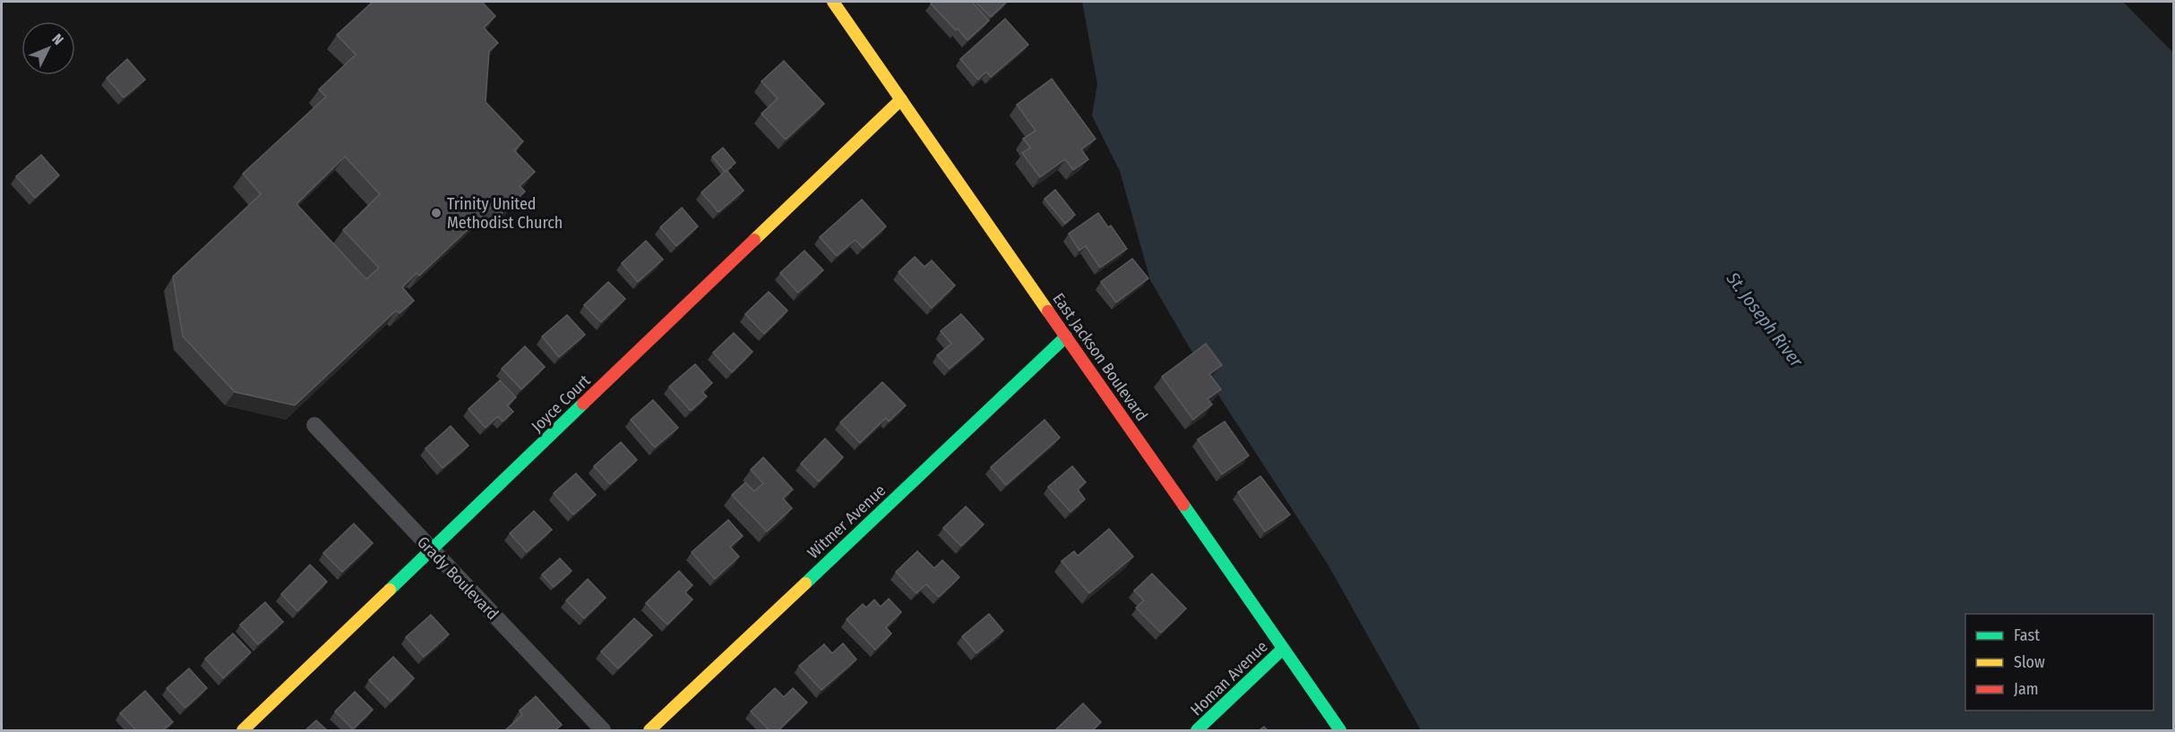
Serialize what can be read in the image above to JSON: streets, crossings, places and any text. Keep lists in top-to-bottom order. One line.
{"streets":{"street":["East Jackson Boulevard","Joyce Court","Witmer Avenue","Grady Boulevard","Homan Avenue"]},"crossings":[["East Jackson Boulevard","Joyce Court"],["East Jackson Boulevard","Witmer Avenue"],["East Jackson Boulevard","Homan Avenue"],["Joyce Court","Grady Boulevard"]],"water":["St. Joseph River"],"places":["Trinity United Methodist Church"],"legend":["Fast","Slow","Jam"],"north":"top right"}
